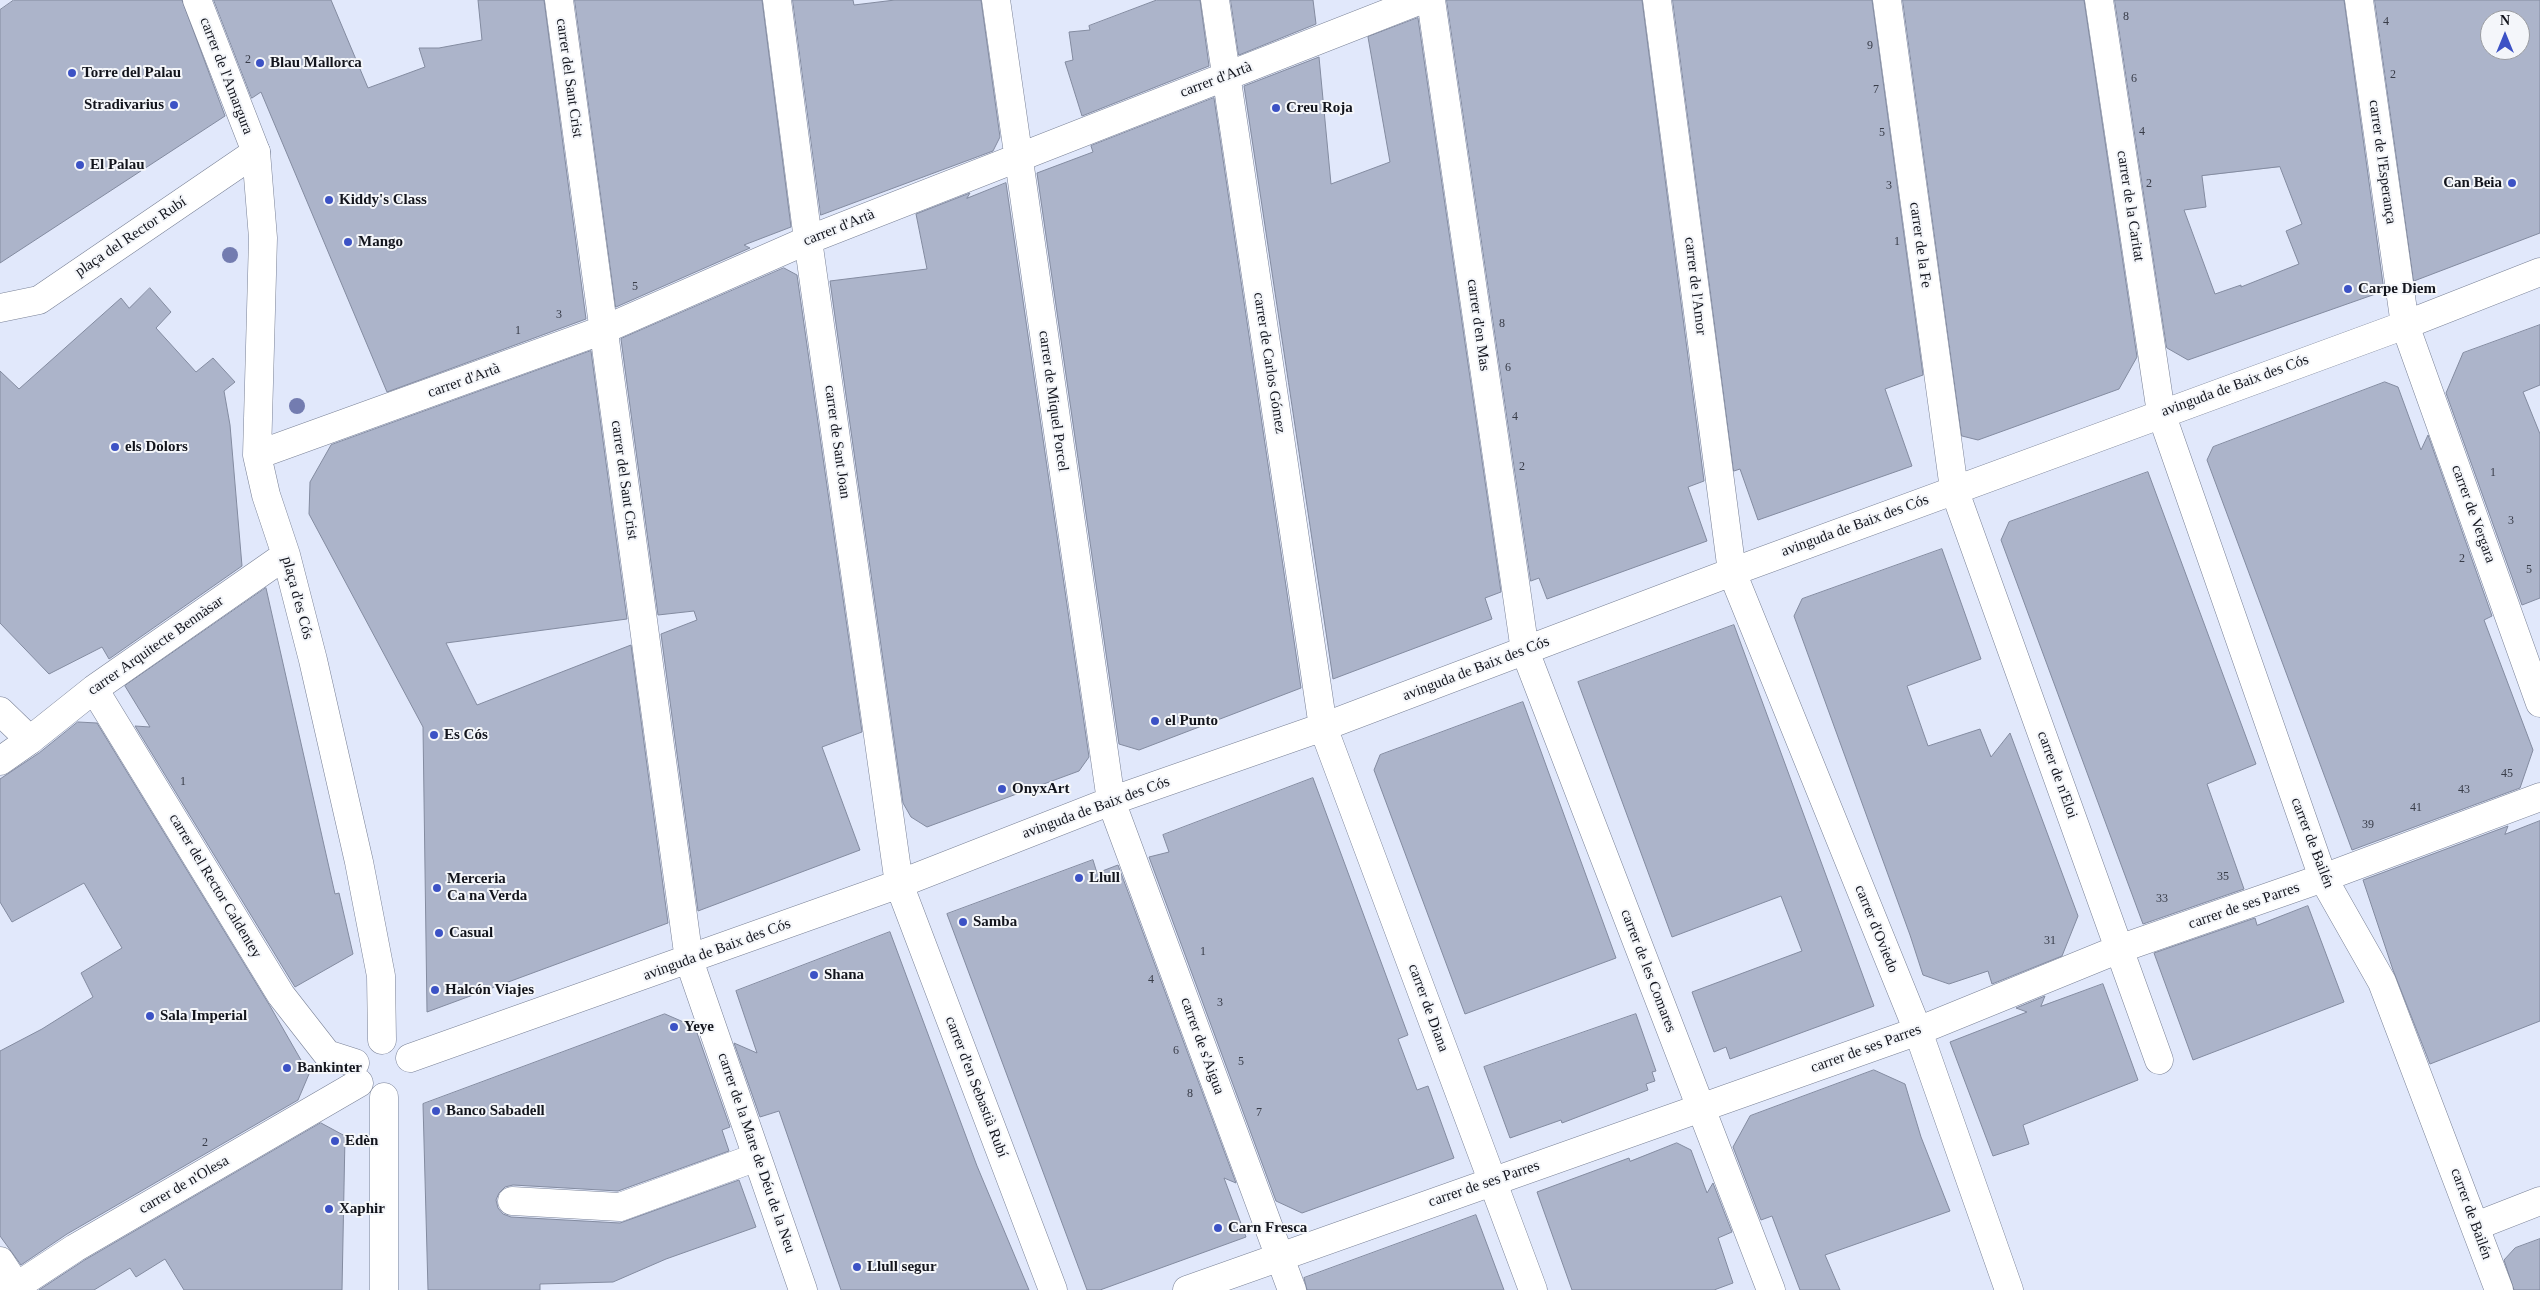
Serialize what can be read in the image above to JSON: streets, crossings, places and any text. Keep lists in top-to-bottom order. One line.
{"streets":{"street":["carrer de l'Amargura","carrer del Sant Crist","carrer d'Artà","carrer de l'Esperança","carrer de la Caritat","plaça del Rector Rubí","carrer de la Fe","carrer de l'Amor","carrer d'en Mas","carrer de Carlos Gómez","avinguda de Baix des Cós","carrer de Miquel Porcel","carrer de Sant Joan","carrer de Vergara","plaça d'es Cós","carrer Arquitecte Bennàsar","carrer de n'Eloi","carrer de Bailén","carrer del Rector Caldentey","carrer de ses Parres","carrer d'Oviedo","carrer de les Comares","carrer de Diana","carrer de s'Aigua","carrer d'en Sebastià Rubí","carrer de la Mare de Déu de la Neu","carrer de n'Olesa"]},"crossings":[["carrer de l'Amargura","plaça del Rector Rubí"],["carrer de l'Amargura","plaça d'es Cós"],["carrer del Sant Crist","carrer d'Artà"],["carrer del Sant Crist","avinguda de Baix des Cós"],["carrer del Sant Crist","carrer de la Mare de Déu de la Neu"],["carrer d'Artà","carrer de Carlos Gómez"],["carrer d'Artà","carrer de Miquel Porcel"],["carrer d'Artà","carrer de Sant Joan"],["carrer d'Artà","plaça d'es Cós"],["carrer de l'Esperança","avinguda de Baix des Cós"],["carrer de l'Esperança","carrer de Vergara"],["carrer de la Caritat","avinguda de Baix des Cós"],["carrer de la Caritat","carrer de Bailén"],["plaça del Rector Rubí","plaça d'es Cós"],["carrer de la Fe","avinguda de Baix des Cós"],["carrer de la Fe","carrer de n'Eloi"],["carrer de l'Amor","avinguda de Baix des Cós"],["carrer de l'Amor","carrer d'Oviedo"],["carrer d'en Mas","avinguda de Baix des Cós"],["carrer d'en Mas","carrer de les Comares"],["carrer de Carlos Gómez","avinguda de Baix des Cós"],["carrer de Carlos Gómez","carrer de Diana"],["avinguda de Baix des Cós","carrer de Miquel Porcel"],["avinguda de Baix des Cós","carrer de Sant Joan"],["avinguda de Baix des Cós","carrer de Vergara"],["avinguda de Baix des Cós","plaça d'es Cós"],["avinguda de Baix des Cós","carrer de n'Eloi"],["avinguda de Baix des Cós","carrer de Bailén"],["avinguda de Baix des Cós","carrer del Rector Caldentey"],["avinguda de Baix des Cós","carrer d'Oviedo"],["avinguda de Baix des Cós","carrer de les Comares"],["avinguda de Baix des Cós","carrer de Diana"],["avinguda de Baix des Cós","carrer de s'Aigua"],["avinguda de Baix des Cós","carrer d'en Sebastià Rubí"],["avinguda de Baix des Cós","carrer de la Mare de Déu de la Neu"],["avinguda de Baix des Cós","carrer de n'Olesa"],["carrer de Miquel Porcel","carrer de s'Aigua"],["carrer de Sant Joan","carrer d'en Sebastià Rubí"],["plaça d'es Cós","carrer Arquitecte Bennàsar"],["plaça d'es Cós","carrer del Rector Caldentey"],["plaça d'es Cós","carrer de n'Olesa"],["carrer Arquitecte Bennàsar","carrer del Rector Caldentey"],["carrer de n'Eloi","carrer de ses Parres"],["carrer de Bailén","carrer de ses Parres"],["carrer del Rector Caldentey","carrer de n'Olesa"],["carrer de ses Parres","carrer d'Oviedo"],["carrer de ses Parres","carrer de les Comares"],["carrer de ses Parres","carrer de Diana"],["carrer de ses Parres","carrer de s'Aigua"]],"places":["Blau Mallorca","Torre del Palau","Stradivarius","Creu Roja","El Palau","Can Beia","Kiddy's Class","Mango","Carpe Diem","els Dolors","el Punto","Es Cós","OnyxArt","Llull","Merceria Ca na Verda","Samba","Casual","Shana","Halcón Viajes","Sala Imperial","Yeye","Bankinter","Banco Sabadell","Edèn","Xaphir","Carn Fresca","Llull segur"],"house_numbers":["8","4","9","2","2","6","7","4","5","2","3","1","5","3","8","1","6","4","2","1","3","2","5","45","1","43","41","39","35","33","31","1","4","3","6","5","8","7","2"],"north":"top"}
